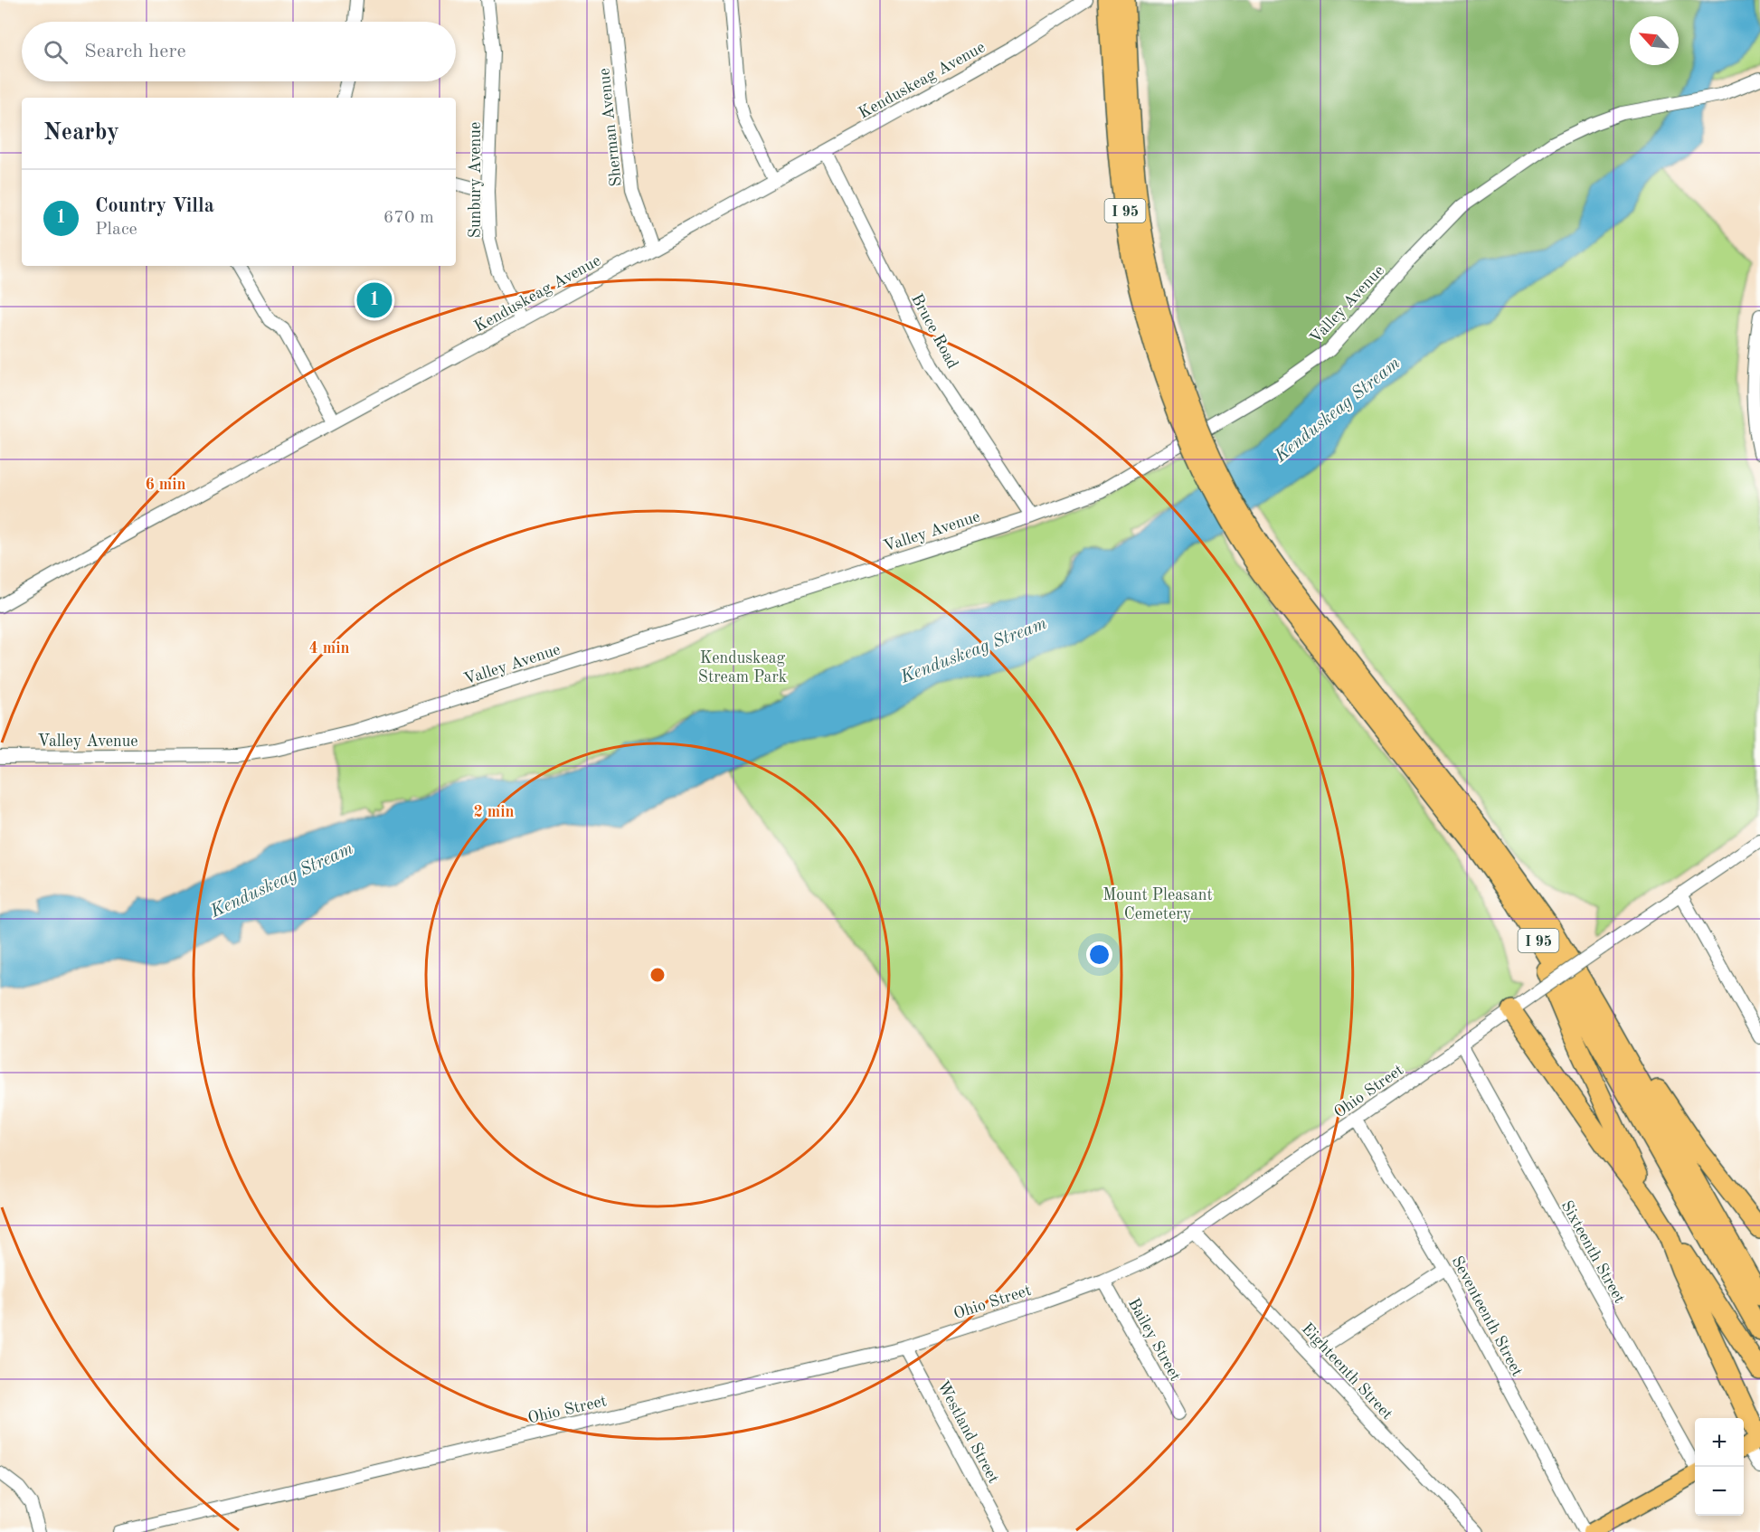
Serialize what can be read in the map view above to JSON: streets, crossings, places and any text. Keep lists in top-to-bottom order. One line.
{"streets":{"highway":["I 95"],"street":["Kenduskeag Avenue","Sherman Avenue","Sunbury Avenue","Valley Avenue","Bruce Road","Ohio Street","Sixteenth Street","Seventeenth Street","Bailey Street","Eighteenth Street","Westland Street"]},"crossings":[["Kenduskeag Avenue","Sherman Avenue"],["Kenduskeag Avenue","Sunbury Avenue"],["Kenduskeag Avenue","Bruce Road"],["Valley Avenue","Bruce Road"],["Ohio Street","Sixteenth Street"],["Ohio Street","Seventeenth Street"],["Ohio Street","Bailey Street"],["Ohio Street","Eighteenth Street"],["Ohio Street","Westland Street"]],"water":["Kenduskeag Stream"],"parks":["Kenduskeag Stream Park","Mount Pleasant Cemetery"],"north":"top left","page":{"search":"Search here","heading":"Nearby","list":[{"mark":"1","name":"Country Villa","note":"Place","value":"670 m"}],"pins":"1","map_buttons":["+","−"]},"rings":["6 min","4 min","2 min"]}
